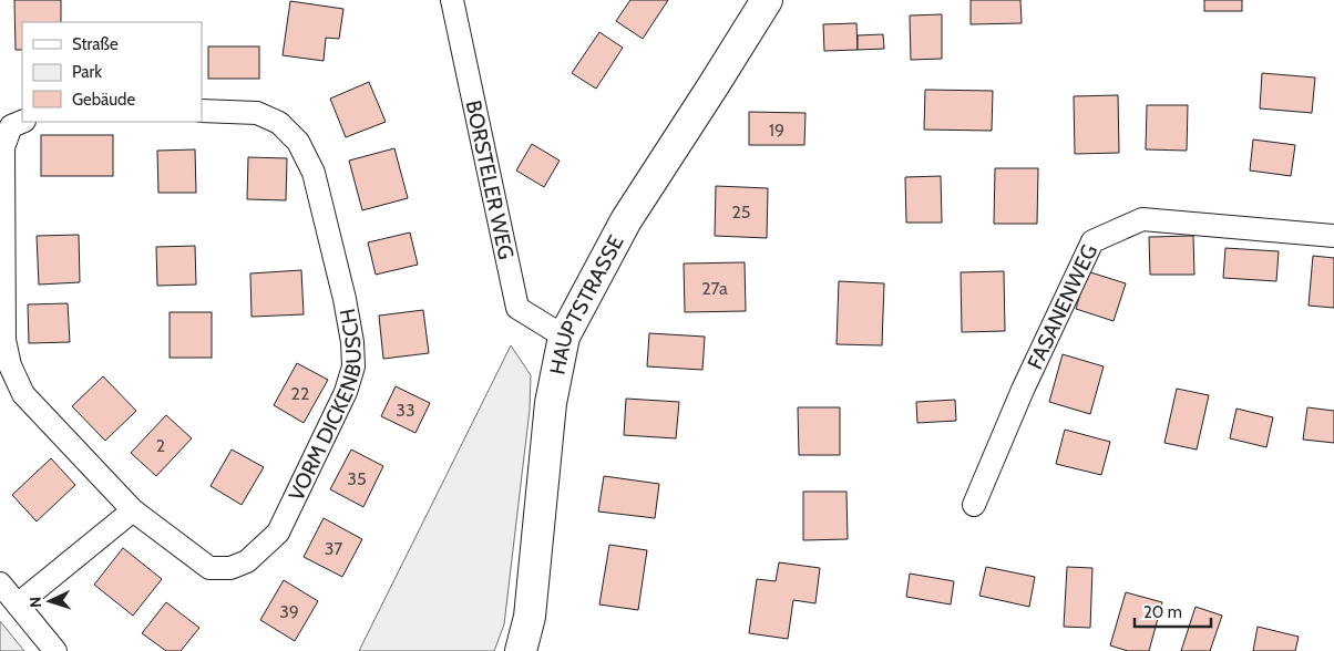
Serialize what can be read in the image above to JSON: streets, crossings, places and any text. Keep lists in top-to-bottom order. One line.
{"streets":{"main road":["HAUPTSTRASSE"],"street":["BORSTELER WEG","FASANENWEG","VORM DICKENBUSCH"]},"crossings":[["BORSTELER WEG","HAUPTSTRASSE"]],"house_numbers":["19","25","27a","22","33","2","35","37","39"],"legend":["Straße","Park","Gebäude"],"scale_bar":"20 m","north":"left"}
